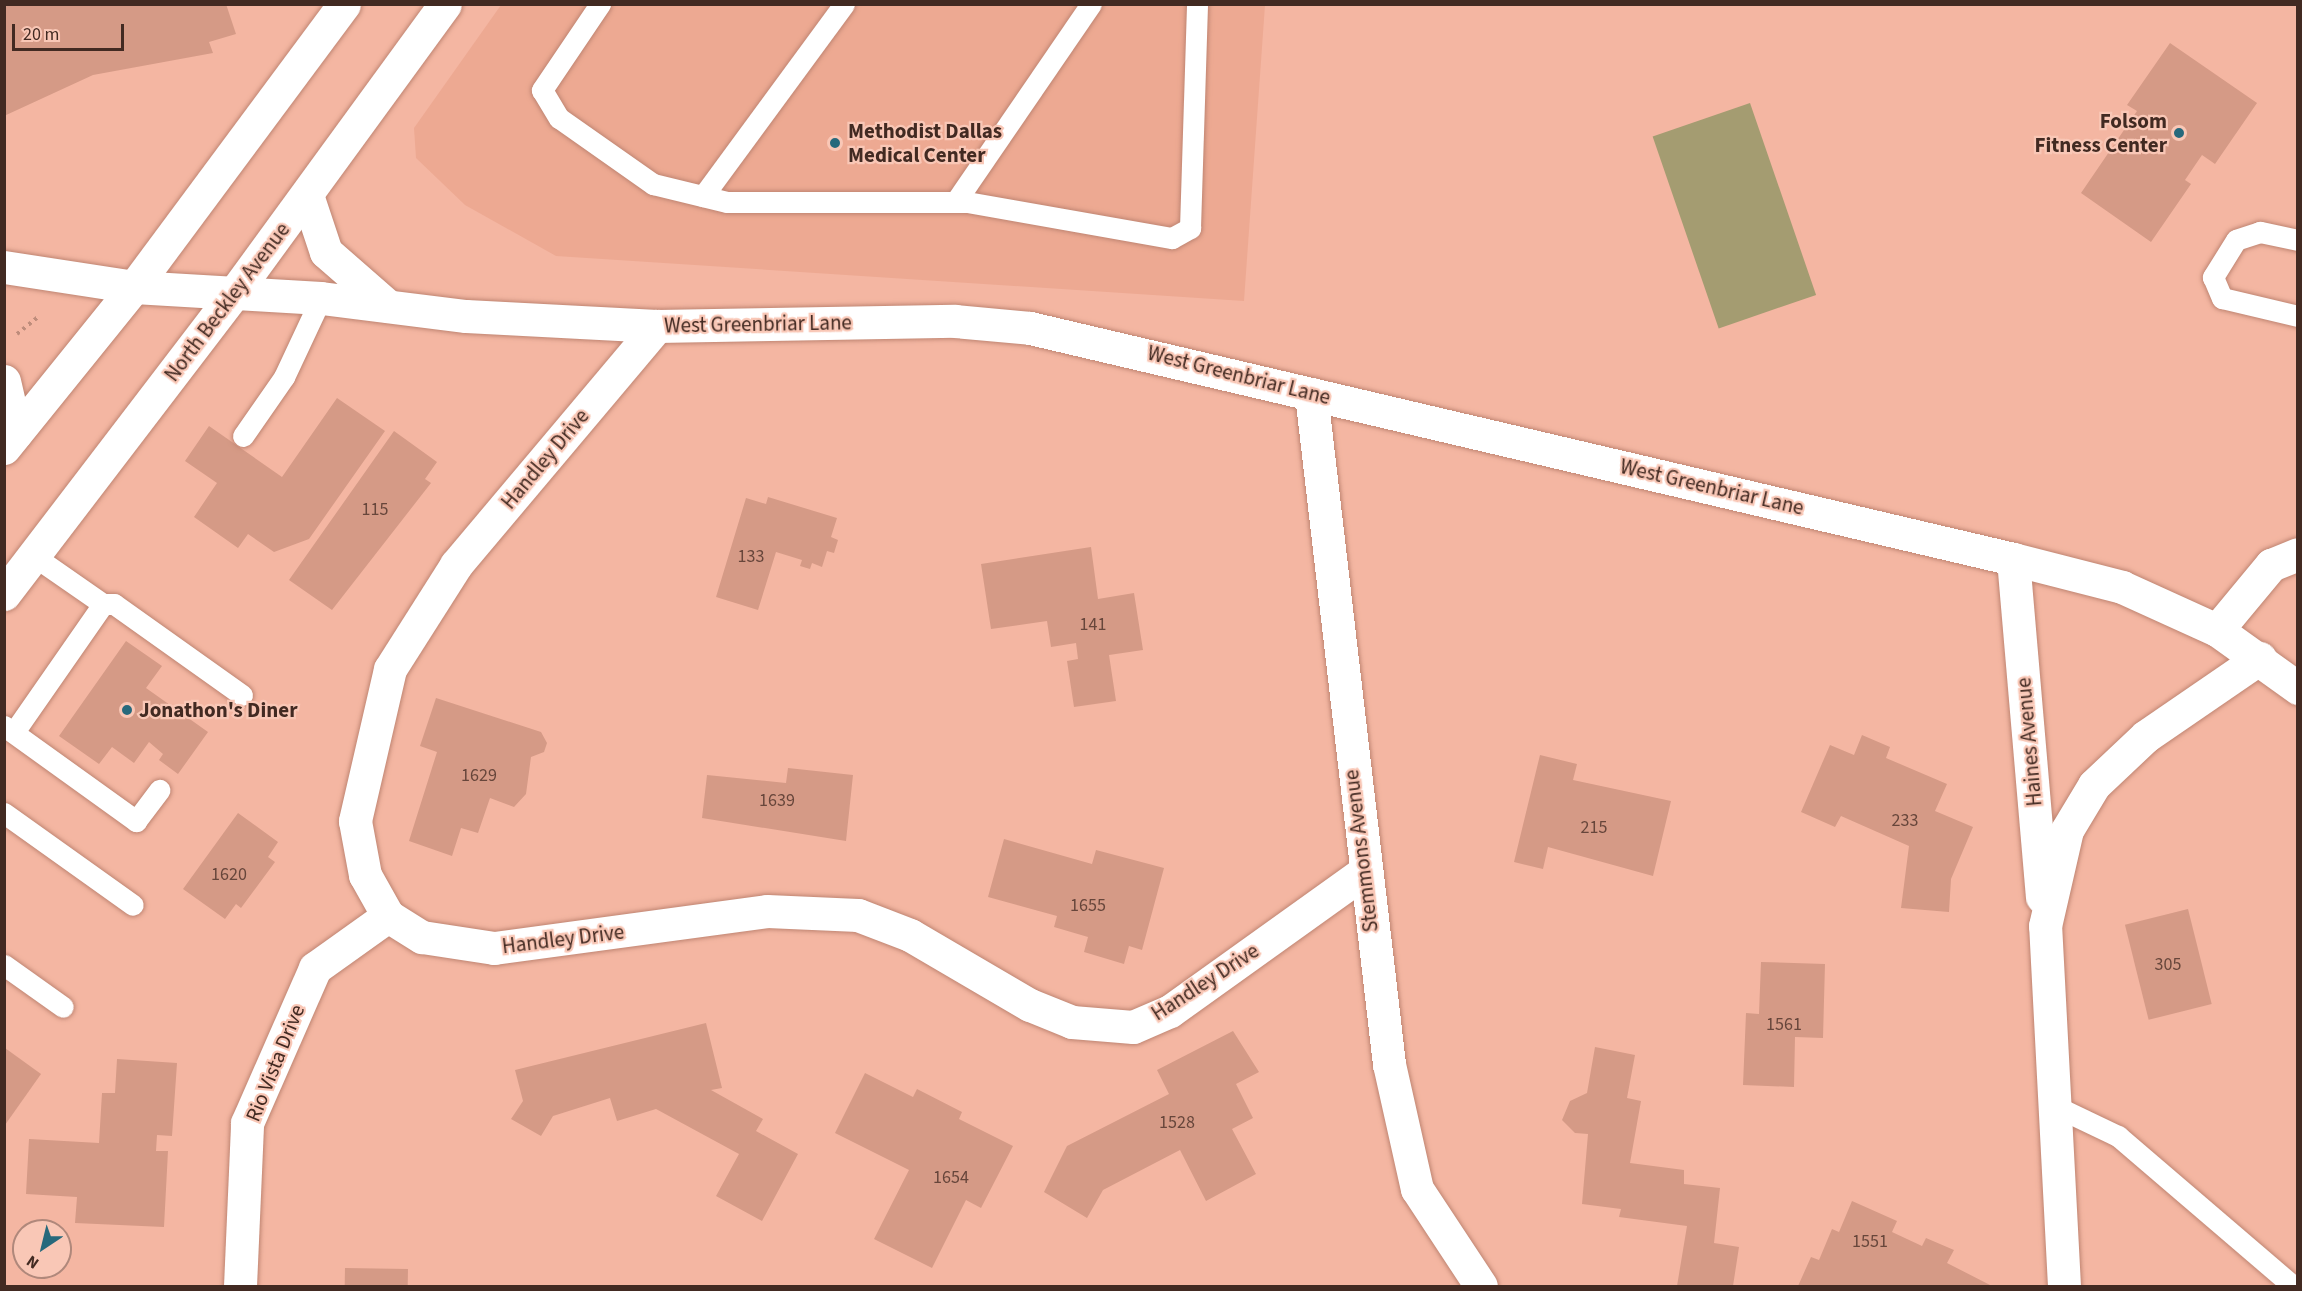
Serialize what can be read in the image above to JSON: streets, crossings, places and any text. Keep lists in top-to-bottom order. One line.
{"streets":{"street":["North Beckley Avenue","West Greenbriar Lane","Handley Drive","Haines Avenue","Stemmons Avenue","Rio Vista Drive"]},"crossings":[["North Beckley Avenue","West Greenbriar Lane"],["West Greenbriar Lane","Handley Drive"],["West Greenbriar Lane","Haines Avenue"],["West Greenbriar Lane","Stemmons Avenue"],["Handley Drive","Stemmons Avenue"],["Handley Drive","Rio Vista Drive"]],"places":["Folsom Fitness Center","Methodist Dallas Medical Center","Jonathon's Diner"],"house_numbers":["115","133","141","1629","1639","233","215","1620","1655","305","1561","1528","1654","1551"],"scale_bar":"20 m","north":"bottom left"}
